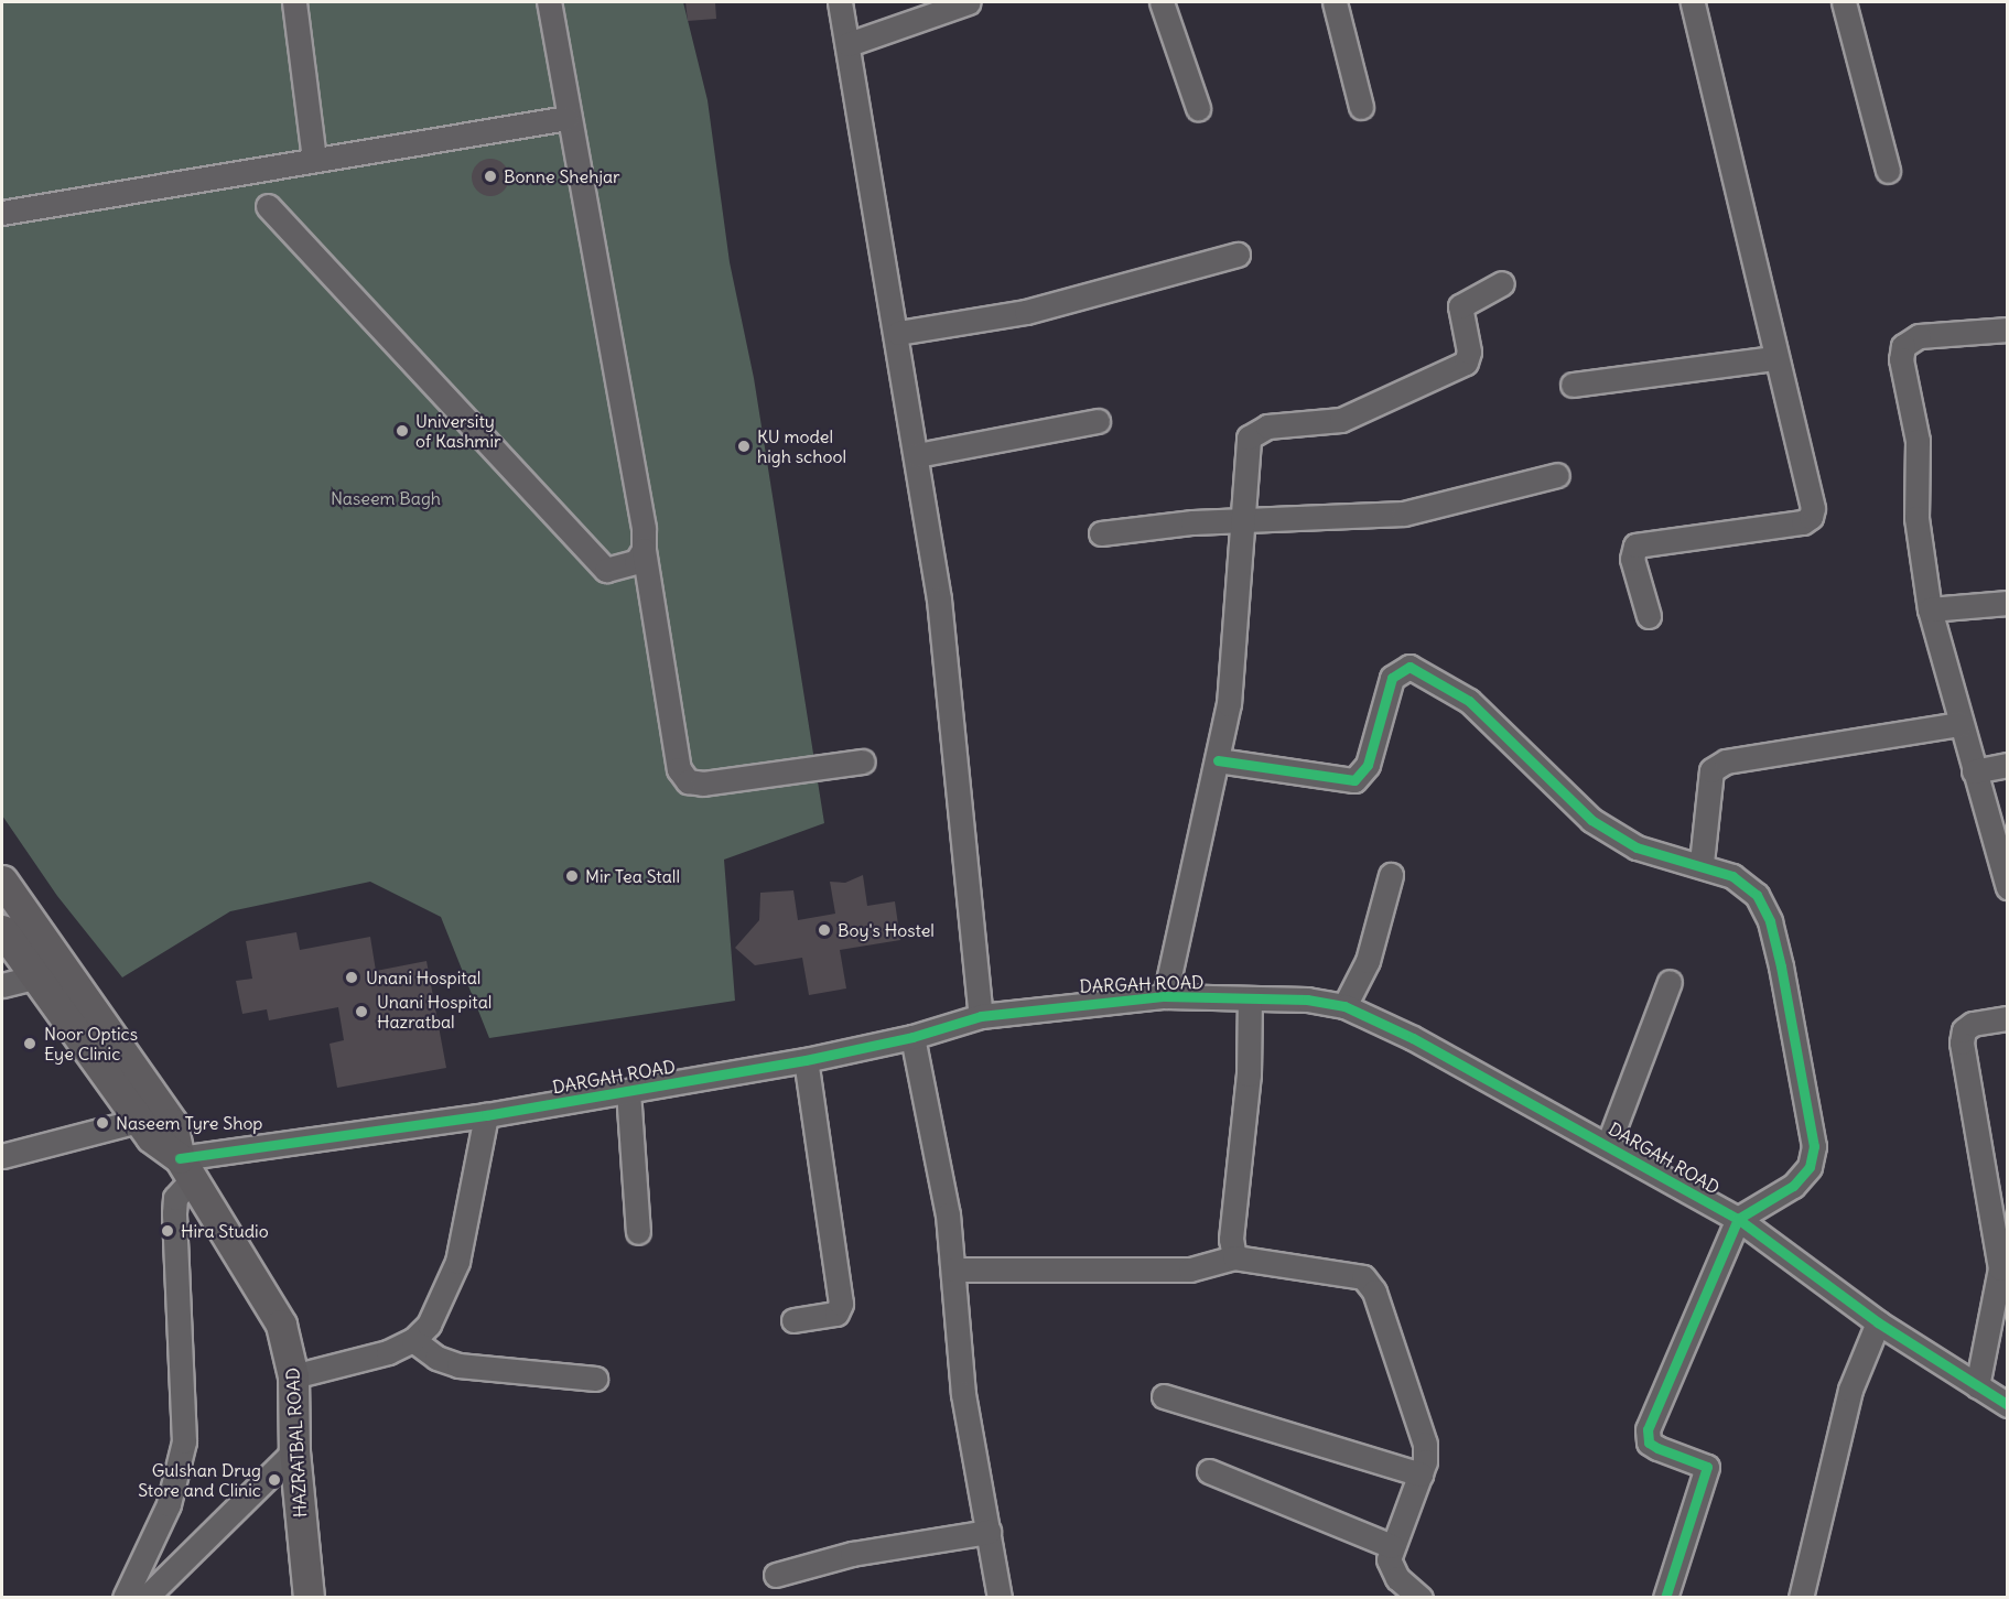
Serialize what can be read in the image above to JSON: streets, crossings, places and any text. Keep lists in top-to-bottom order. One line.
{"streets":{"main road":["HAZRATBAL ROAD"],"street":["DARGAH ROAD"]},"crossings":[["DARGAH ROAD","HAZRATBAL ROAD"]],"parks":["Naseem Bagh"],"places":["Bonne Shehjar","University of Kashmir","KU model high school","Mir Tea Stall","Boy's Hostel","Unani Hospital","Unani Hospital Hazratbal","Noor Optics Eye Clinic","Naseem Tyre Shop","Hira Studio","Gulshan Drug Store and Clinic"]}
